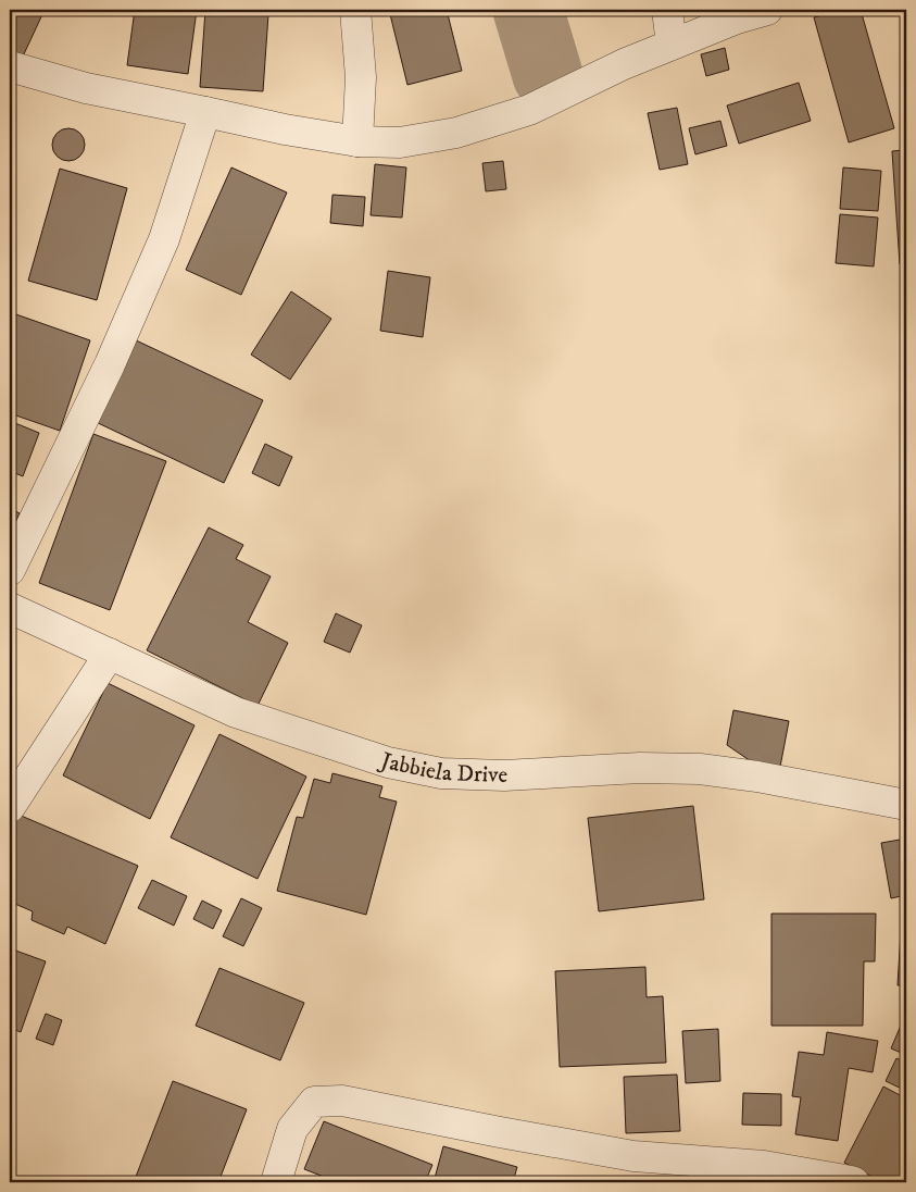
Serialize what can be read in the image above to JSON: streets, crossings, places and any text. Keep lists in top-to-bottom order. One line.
{"streets":{"street":["Jabbiela Drive"]}}
